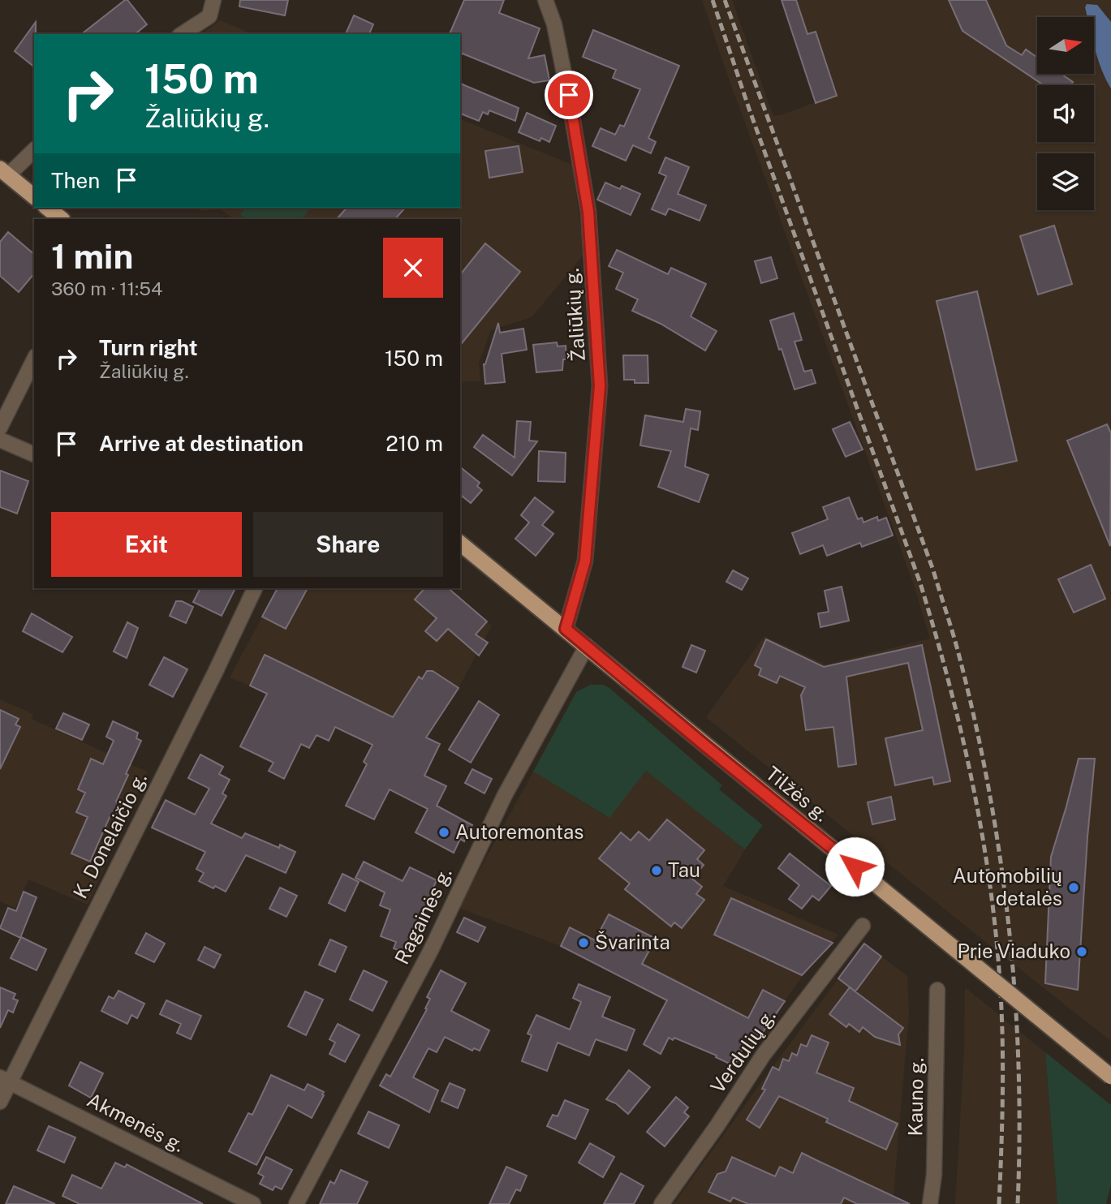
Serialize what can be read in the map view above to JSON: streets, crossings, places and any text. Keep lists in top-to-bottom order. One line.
{"streets":{"highway":["Tilžės g."],"street":["Žaliūkių g.","K. Donelaičio g.","Ragainės g.","Verdulių g.","Kauno g.","Akmenės g."]},"crossings":[["Žaliūkių g.","Tilžės g."],["Tilžės g.","Ragainės g."],["K. Donelaičio g.","Akmenės g."]],"places":["Autoremontas","Tau","Automobilių detalės","Švarinta","Prie Viaduko"],"north":"right","page":{"turn":["150 m","Žaliūkių g."],"then":"Then","heading":["1 min","360 m · 11:54"],"list":[{"name":"Turn right","note":"Žaliūkių g.","value":"150 m"},{"name":"Arrive at destination","value":"210 m"}],"buttons":["Exit","Share"]}}
